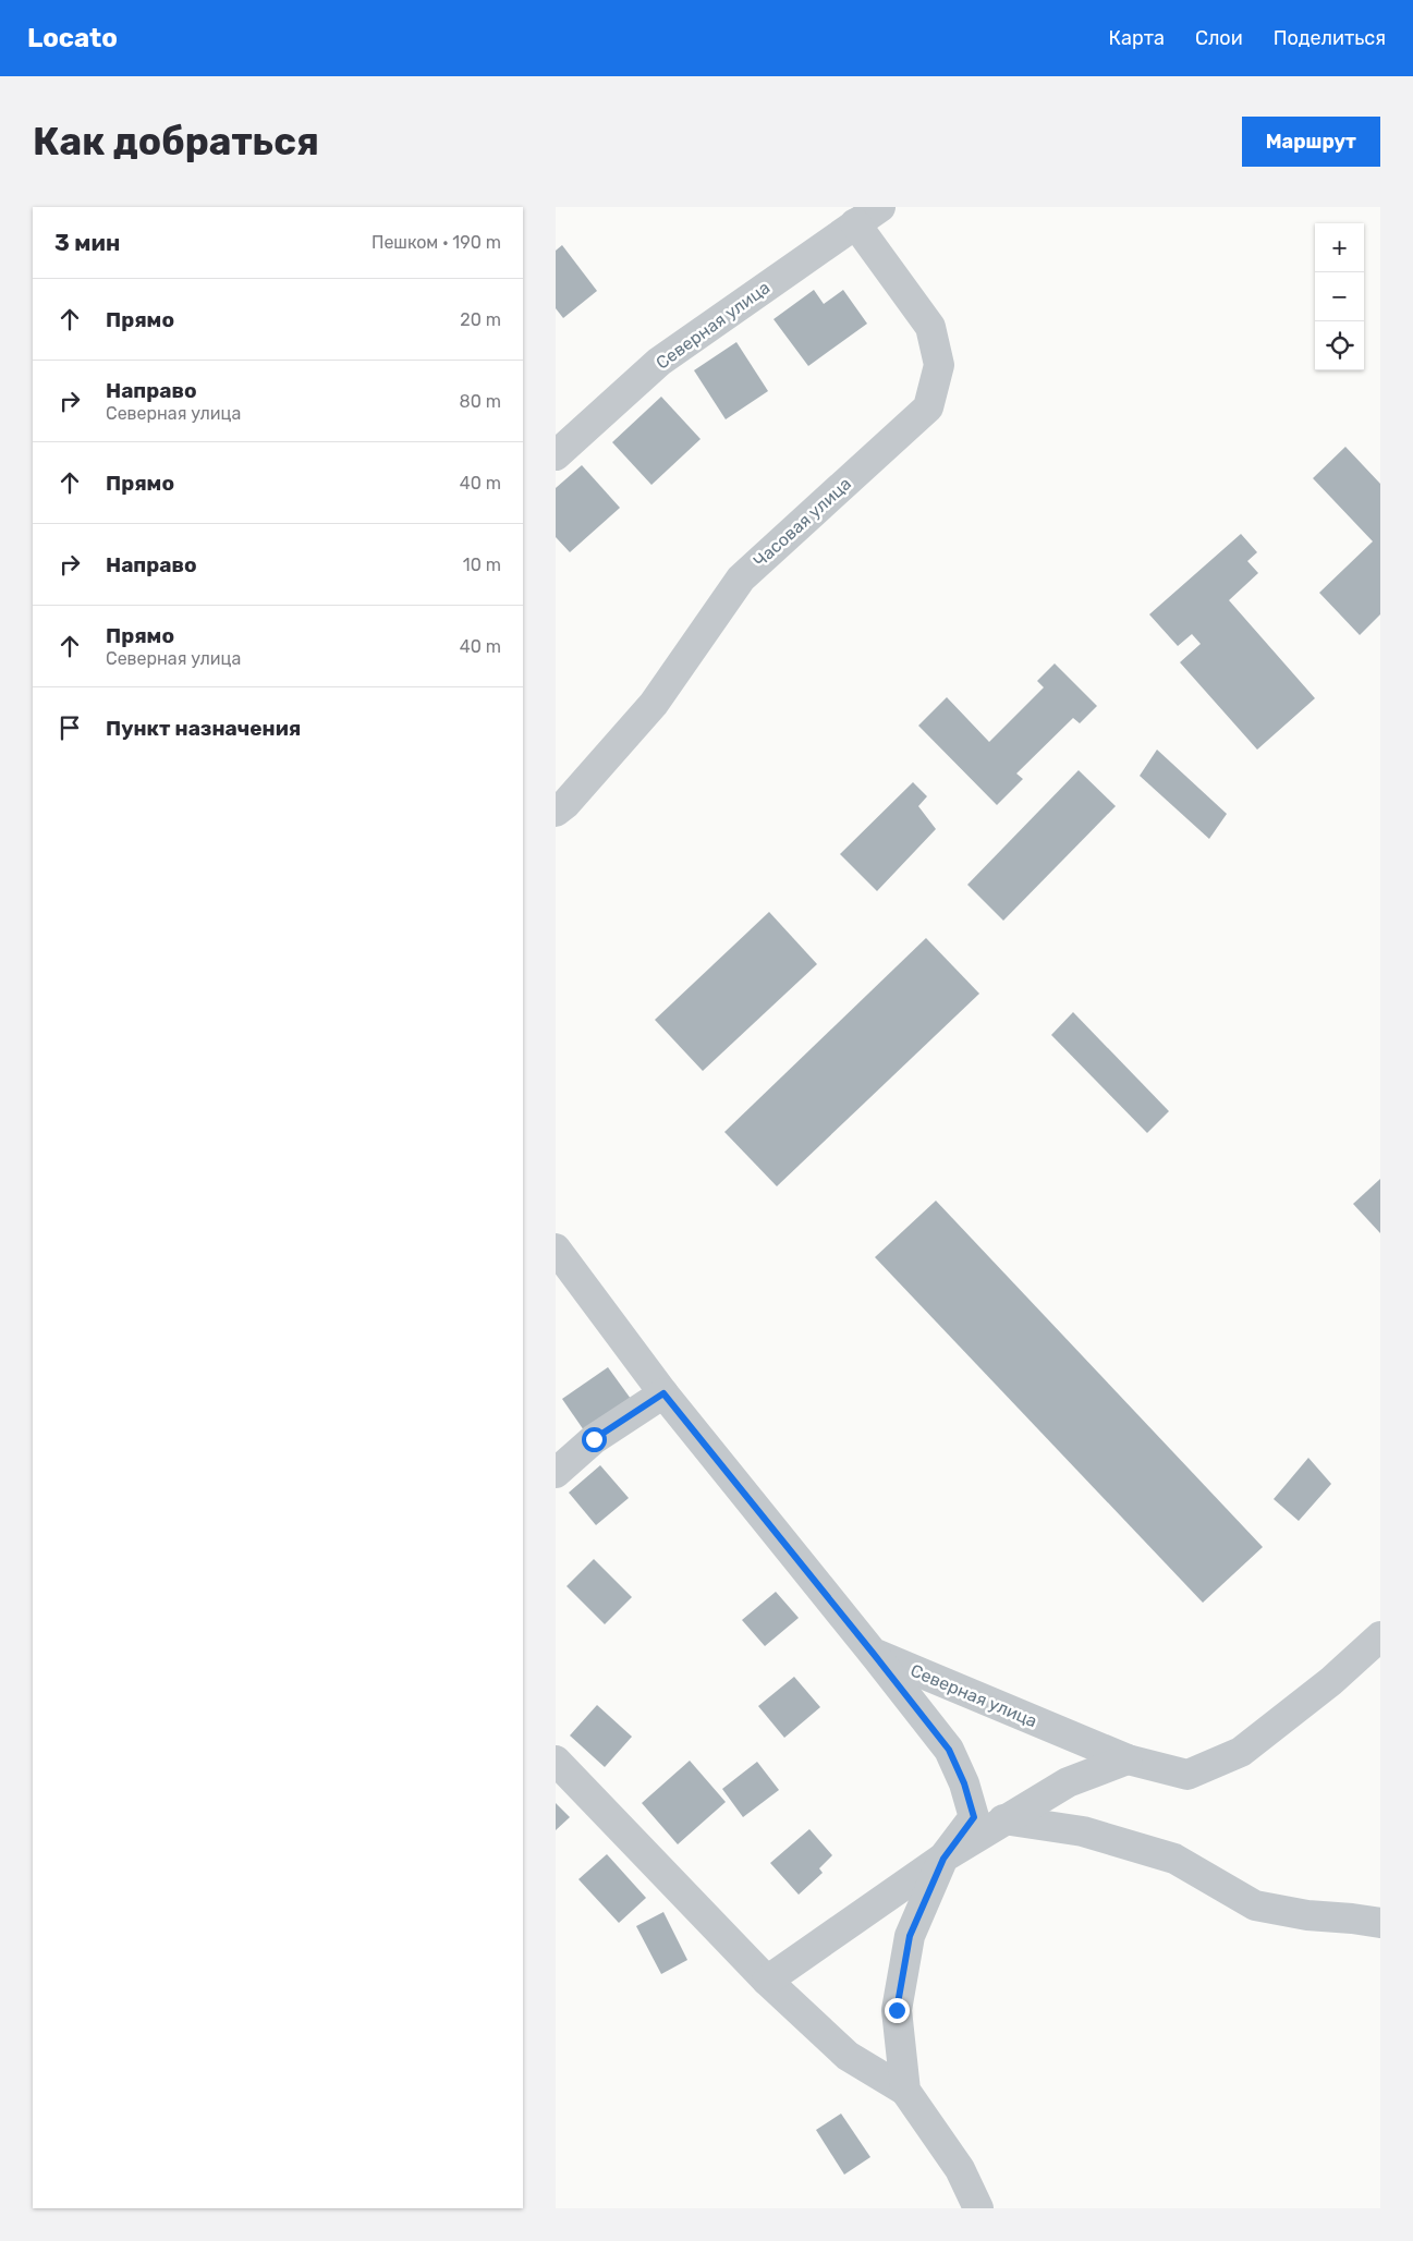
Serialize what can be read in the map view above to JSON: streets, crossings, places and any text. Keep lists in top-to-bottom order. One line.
{"streets":{"street":["Северная улица","Часовая улица"]},"crossings":[["Северная улица","Часовая улица"]],"page":{"header":"Locato","nav":["Карта","Слои","Поделиться"],"buttons":"Маршрут","title":"Как добраться","heading":["3 мин","Пешком · 190 m"],"map_buttons":["+","−"],"list":[["Прямо","20 m"],["Направо","Северная улица","80 m"],["Прямо","40 m"],["Направо","10 m"],["Прямо","Северная улица","40 m"],"Пункт назначения"]}}
